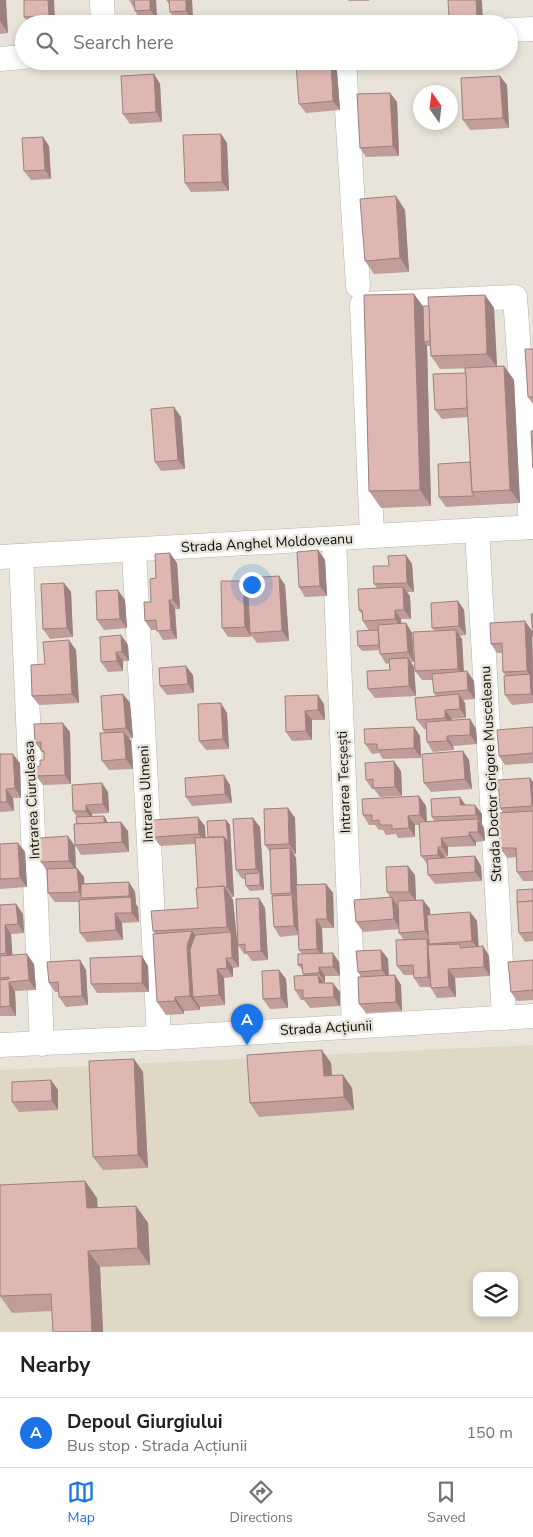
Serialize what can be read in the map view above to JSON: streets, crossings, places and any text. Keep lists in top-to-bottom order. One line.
{"streets":{"street":["Strada Anghel Moldoveanu","Strada Doctor Grigore Musceleanu","Intrarea Tecșești","Intrarea Ulmeni","Intrarea Ciuruleasa","Strada Acțiunii"]},"crossings":[["Strada Anghel Moldoveanu","Strada Doctor Grigore Musceleanu"],["Strada Anghel Moldoveanu","Intrarea Tecșești"],["Strada Anghel Moldoveanu","Intrarea Ulmeni"],["Strada Anghel Moldoveanu","Intrarea Ciuruleasa"],["Strada Doctor Grigore Musceleanu","Strada Acțiunii"],["Intrarea Tecșești","Strada Acțiunii"],["Intrarea Ulmeni","Strada Acțiunii"],["Intrarea Ciuruleasa","Strada Acțiunii"]],"north":"top","page":{"search":"Search here","pins":"A","heading":"Nearby","list":[{"mark":"A","name":"Depoul Giurgiului","note":"Bus stop · Strada Acțiunii","value":"150 m"}],"nav":["Map","Directions","Saved"]}}
